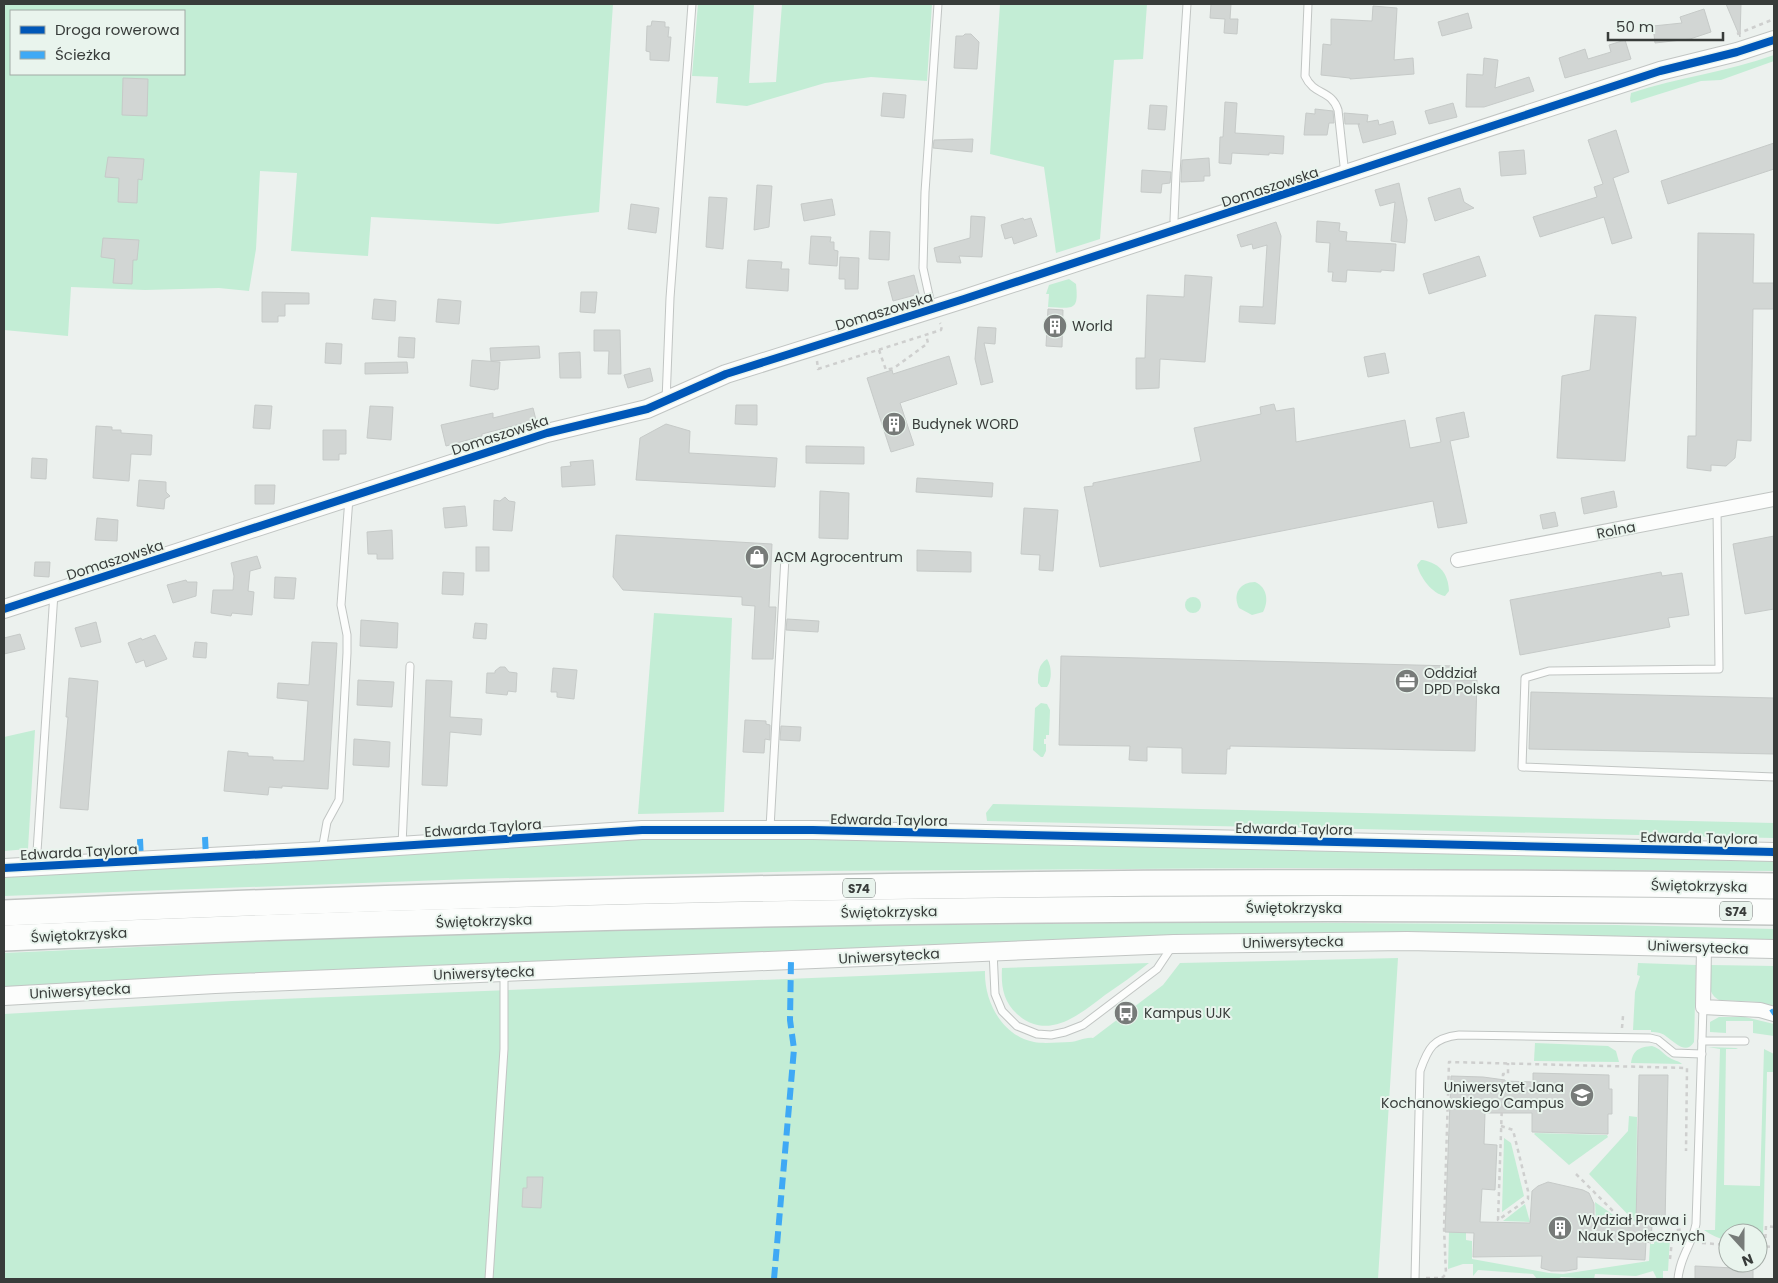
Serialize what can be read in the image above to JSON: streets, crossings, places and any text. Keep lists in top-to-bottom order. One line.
{"streets":{"highway":["Świętokrzyska","S74"],"street":["Domaszowska","Rolna","Edwarda Taylora","Uniwersytecka"]},"places":{"building":["World","Budynek WORD","Wydział Prawa i Nauk Społecznych"],"shop":["ACM Agrocentrum"],"office":["Oddział DPD Polska"],"bus stop":["Kampus UJK"],"school or university":["Uniwersytet Jana Kochanowskiego Campus"]},"legend":["Droga rowerowa","Ścieżka"],"scale_bar":"50 m","north":"bottom"}
